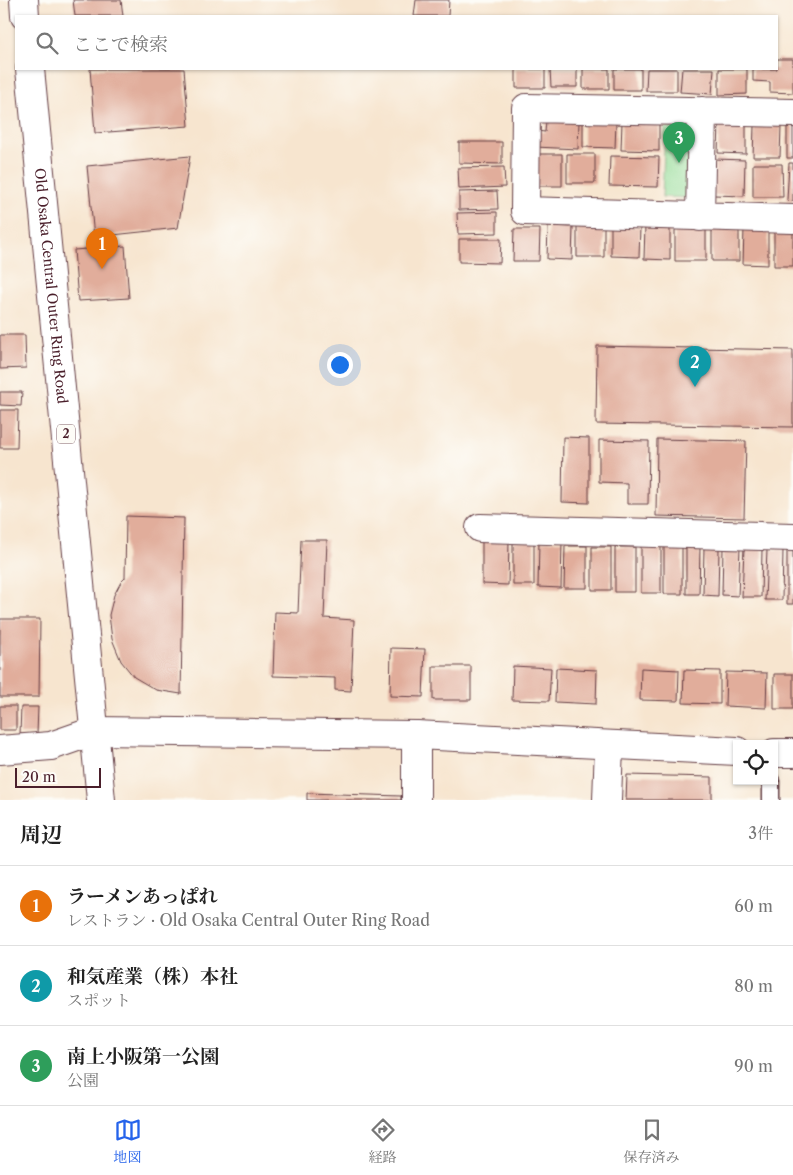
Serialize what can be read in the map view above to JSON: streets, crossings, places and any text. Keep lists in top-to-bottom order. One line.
{"streets":{"street":["Old Osaka Central Outer Ring Road","2"]},"scale_bar":"20 m","page":{"search":"ここで検索","pins":["3","1","2"],"scale":"20 m","heading":["周辺","3件"],"list":[{"mark":"1","name":"ラーメンあっぱれ","note":"レストラン · Old Osaka Central Outer Ring Road","value":"60 m"},{"mark":"2","name":"和気産業（株）本社","note":"スポット","value":"80 m"},{"mark":"3","name":"南上小阪第一公園","note":"公園","value":"90 m"}],"nav":["地図","経路","保存済み"]}}
